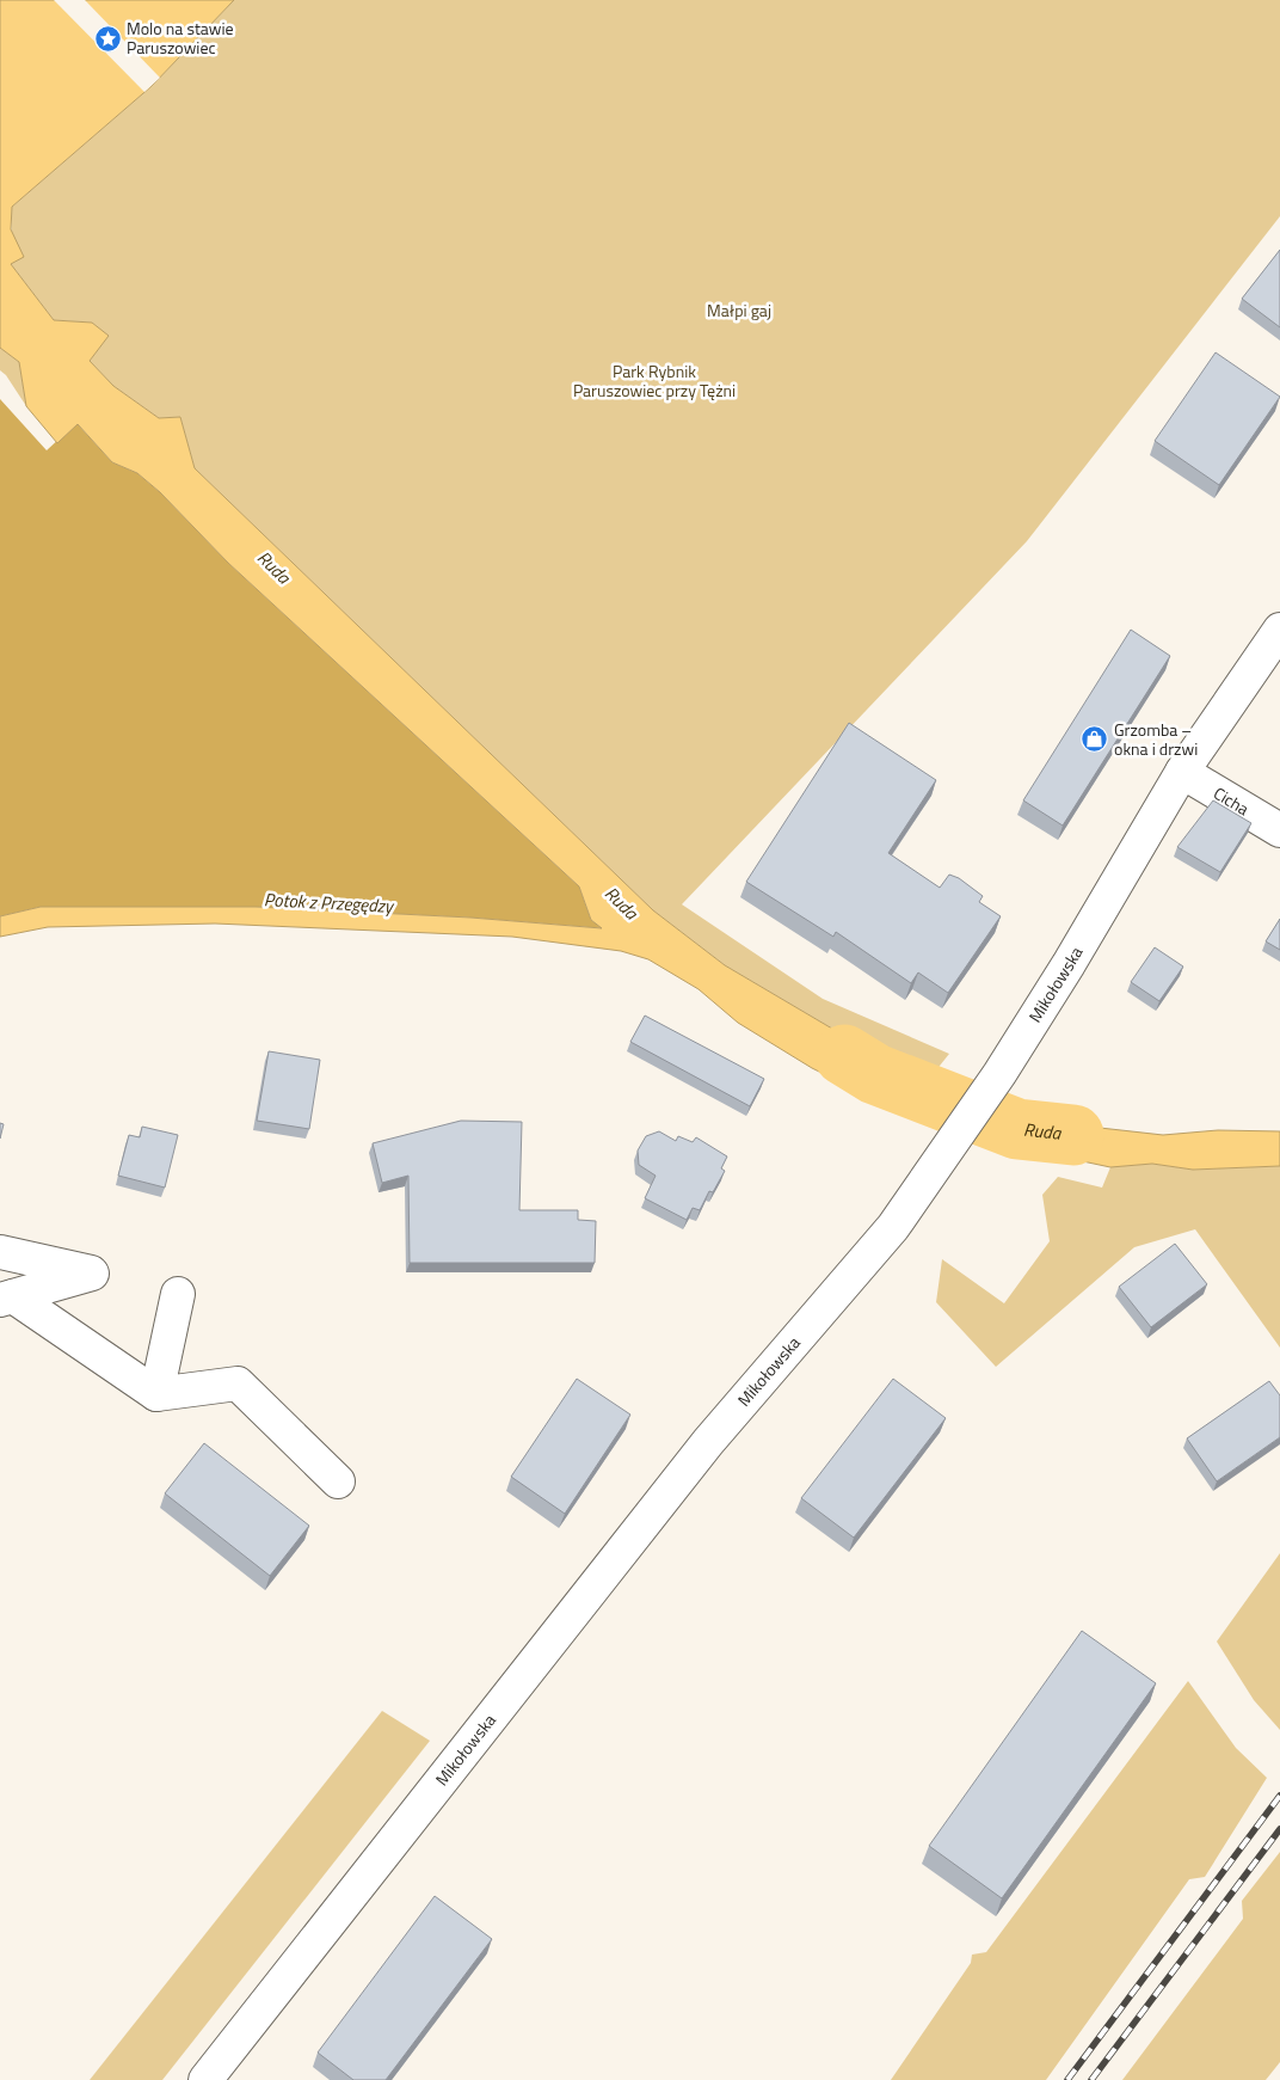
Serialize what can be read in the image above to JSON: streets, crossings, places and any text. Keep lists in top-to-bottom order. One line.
{"streets":{"main road":["Cicha","Mikołowska"]},"crossings":[["Cicha","Mikołowska"]],"water":["Ruda","Potok z Przegędzy"],"parks":["Małpi gaj","Park Rybnik Paruszowiec przy Tężni"],"places":{"place":["Molo na stawie Paruszowiec"],"shop":["Grzomba – okna i drzwi"]}}
